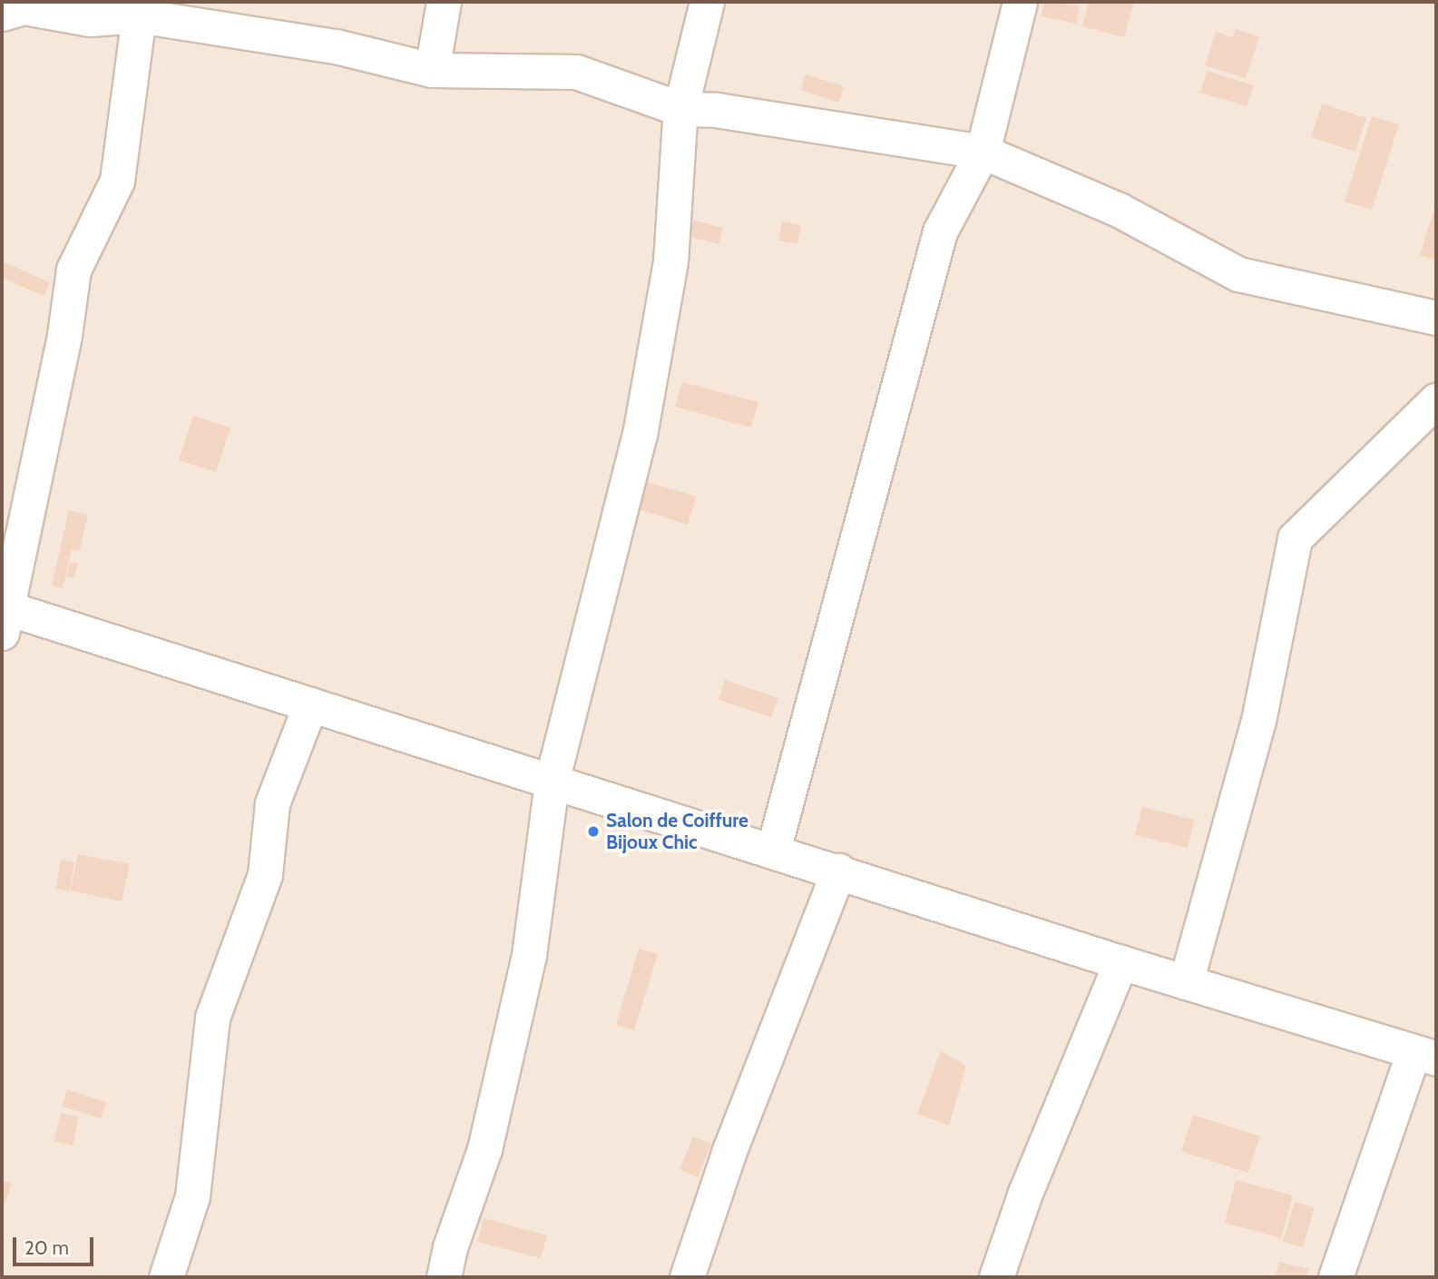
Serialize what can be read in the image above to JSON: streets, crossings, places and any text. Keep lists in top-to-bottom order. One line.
{"places":["Salon de Coiffure Bijoux Chic"],"scale_bar":"20 m"}
